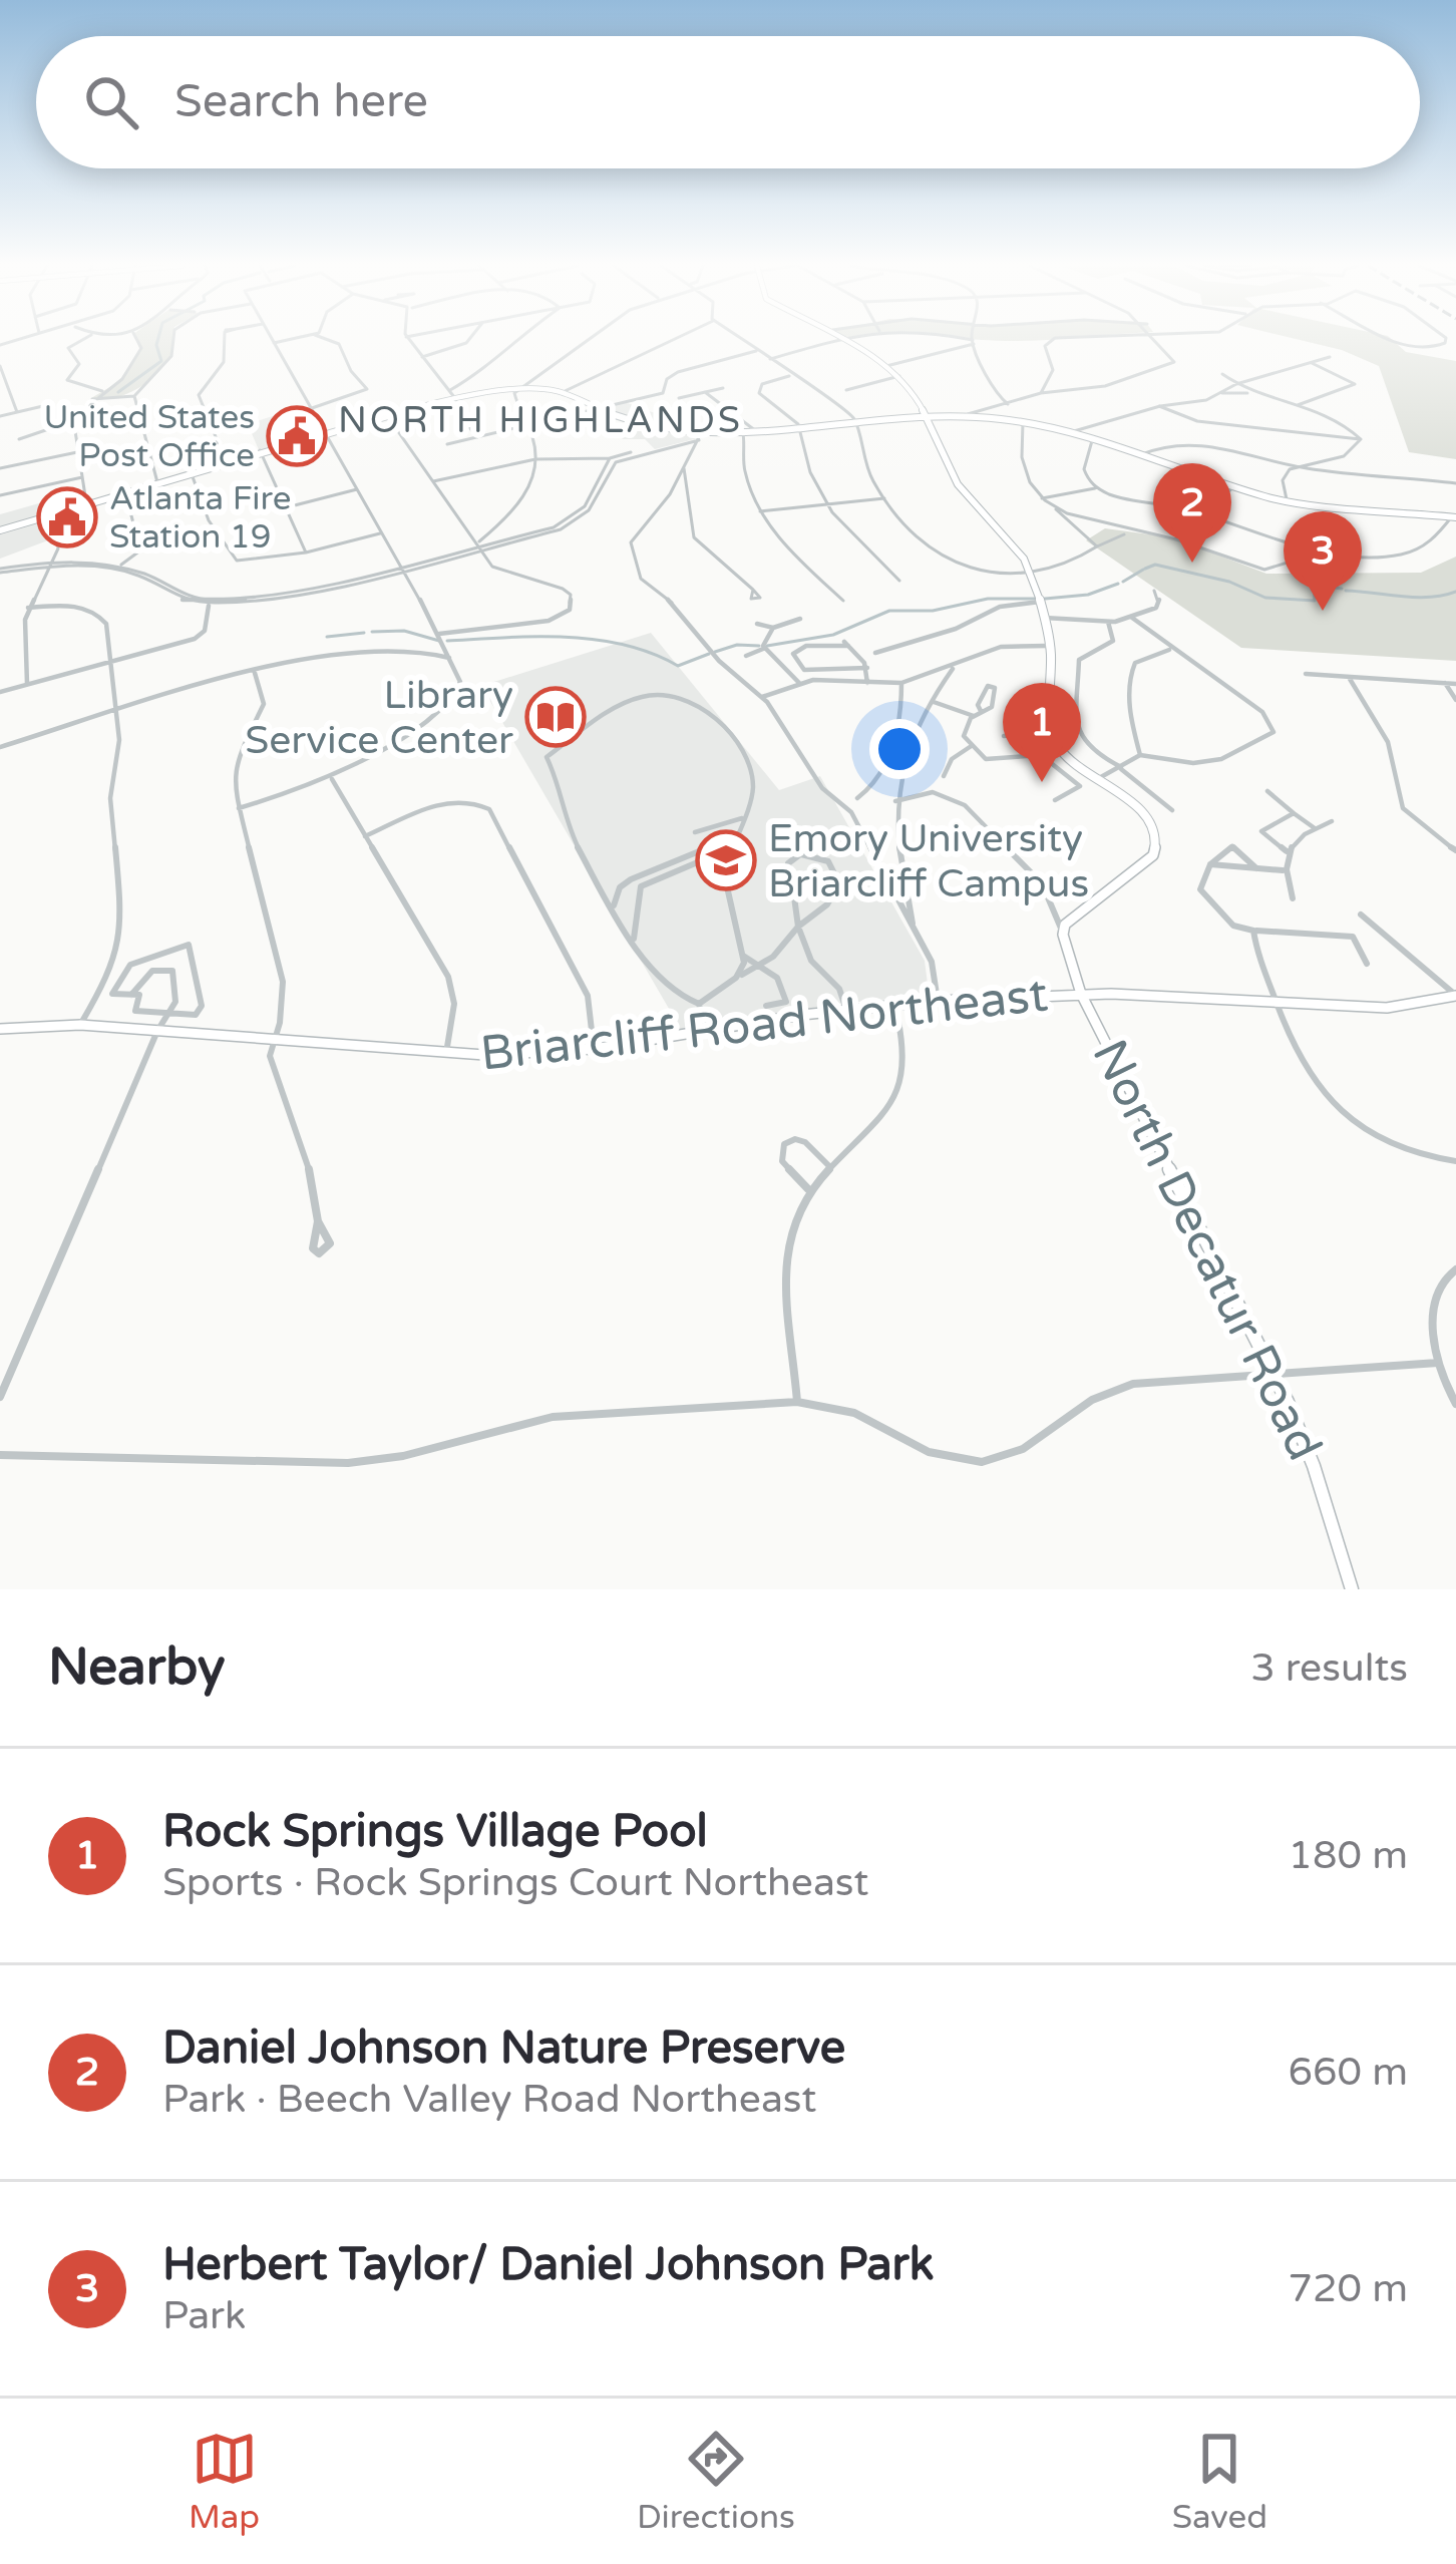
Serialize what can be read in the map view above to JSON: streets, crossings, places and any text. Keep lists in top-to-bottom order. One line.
{"streets":{"street":["Briarcliff Road Northeast","North Decatur Road"]},"crossings":[["Briarcliff Road Northeast","North Decatur Road"]],"districts":["NORTH HIGHLANDS"],"places":{"public building":["United States Post Office","Atlanta Fire Station 19"],"library":["Library Service Center"],"school or university":["Emory University Briarcliff Campus"]},"page":{"search":"Search here","pins":["2","3","1"],"heading":["Nearby","3 results"],"list":[{"mark":"1","name":"Rock Springs Village Pool","note":"Sports · Rock Springs Court Northeast","value":"180 m"},{"mark":"2","name":"Daniel Johnson Nature Preserve","note":"Park · Beech Valley Road Northeast","value":"660 m"},{"mark":"3","name":"Herbert Taylor/ Daniel Johnson Park","note":"Park","value":"720 m"}],"nav":["Map","Directions","Saved"]}}
